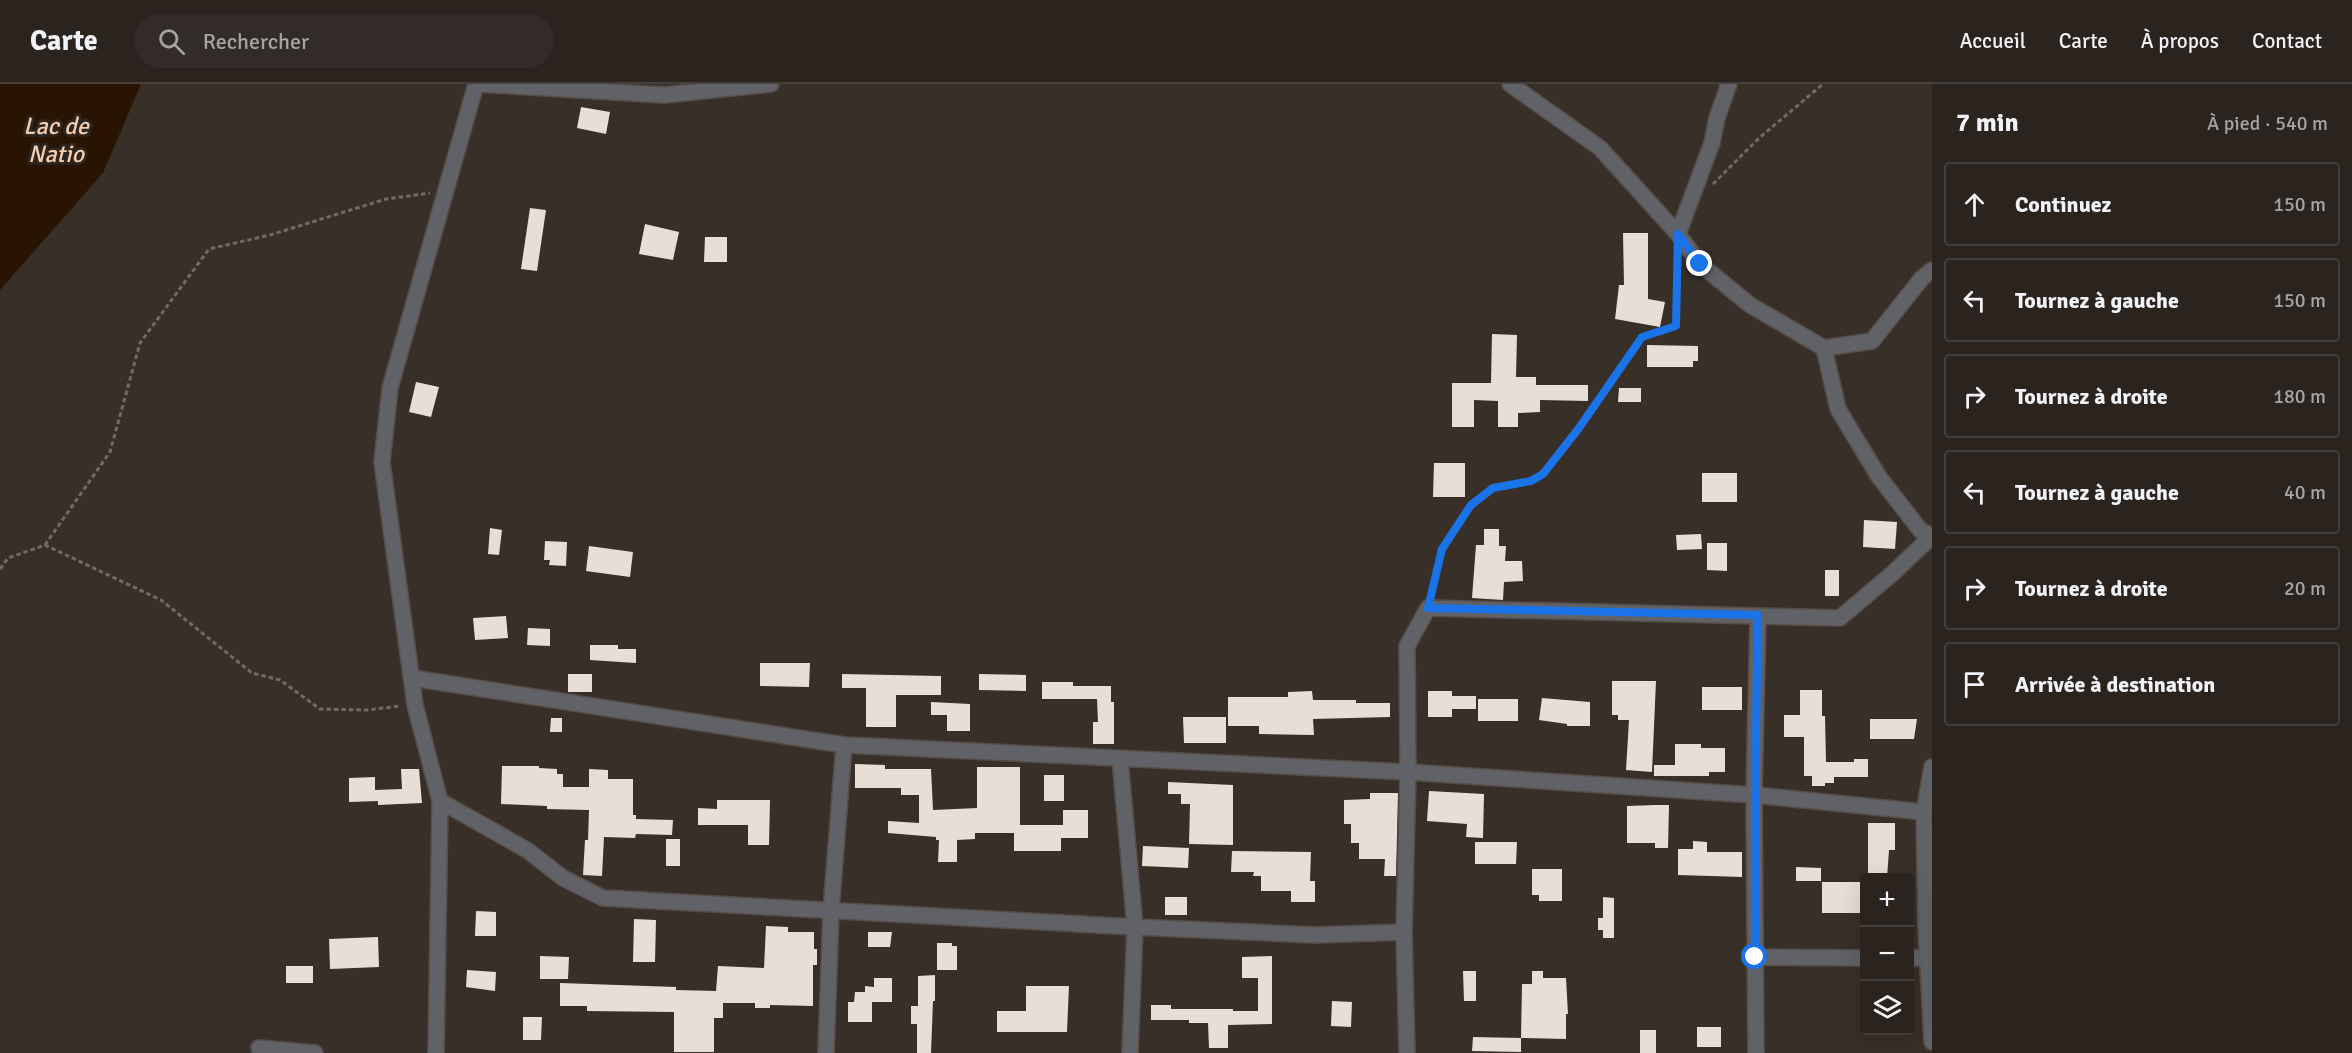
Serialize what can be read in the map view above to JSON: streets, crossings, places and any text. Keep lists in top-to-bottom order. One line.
{"water":["Lac de Natio"],"page":{"header":"Carte","search":"Rechercher","nav":["Accueil","Carte","À propos","Contact"],"heading":["7 min","À pied · 540 m"],"list":[["Continuez","150 m"],["Tournez à gauche","150 m"],["Tournez à droite","180 m"],["Tournez à gauche","40 m"],["Tournez à droite","20 m"],"Arrivée à destination"],"map_buttons":["+","−"]}}
